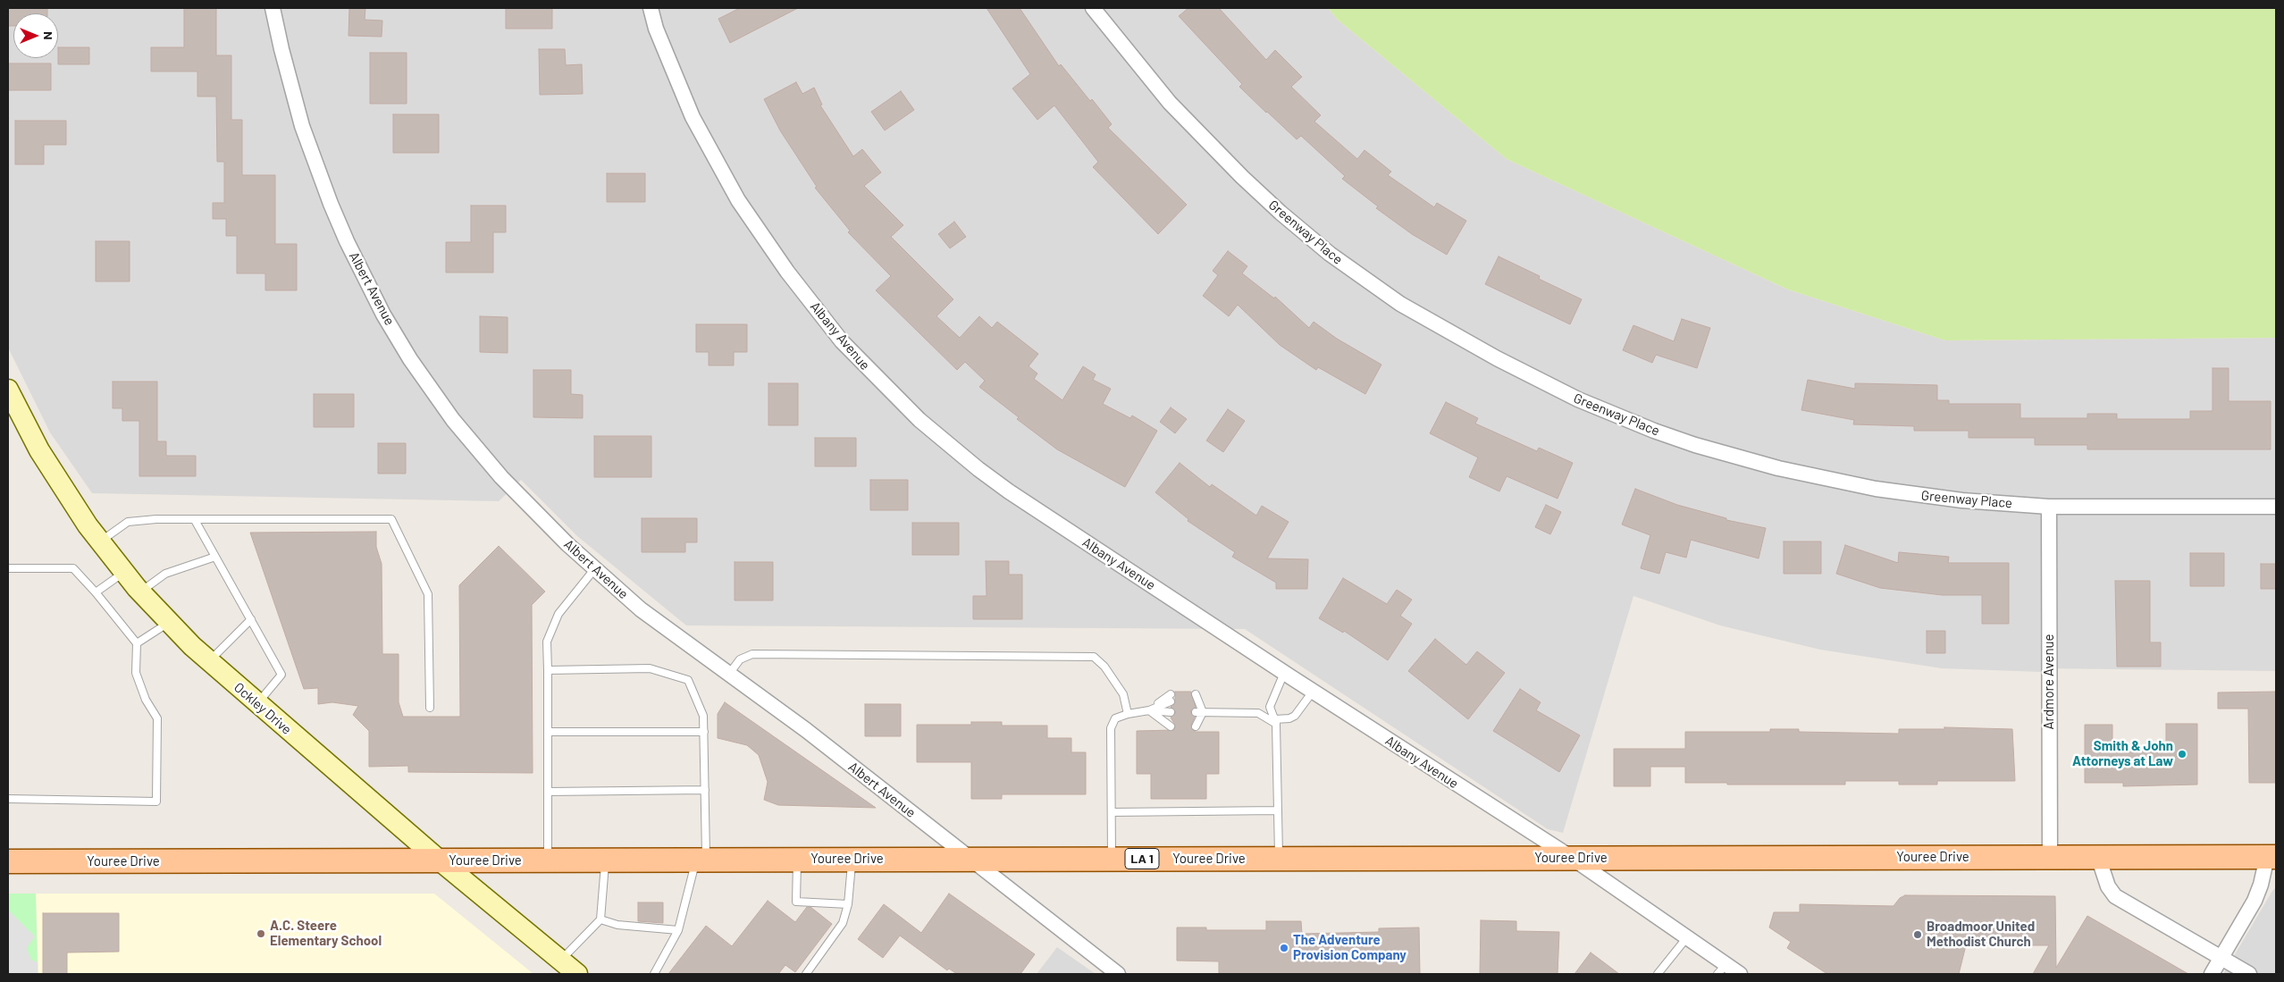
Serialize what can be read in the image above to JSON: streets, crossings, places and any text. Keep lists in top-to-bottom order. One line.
{"streets":{"main road":["Youree Drive","LA 1"],"street":["Greenway Place","Albert Avenue","Albany Avenue","Ardmore Avenue","Ockley Drive"]},"crossings":[["Greenway Place","Ardmore Avenue"],["Albert Avenue","Youree Drive"],["Albany Avenue","Youree Drive"],["Ardmore Avenue","Youree Drive"],["Ockley Drive","Youree Drive"]],"places":["Smith & John Attorneys at Law","A.C. Steere Elementary School","Broadmoor United Methodist Church","The Adventure Provision Company"],"north":"right"}
